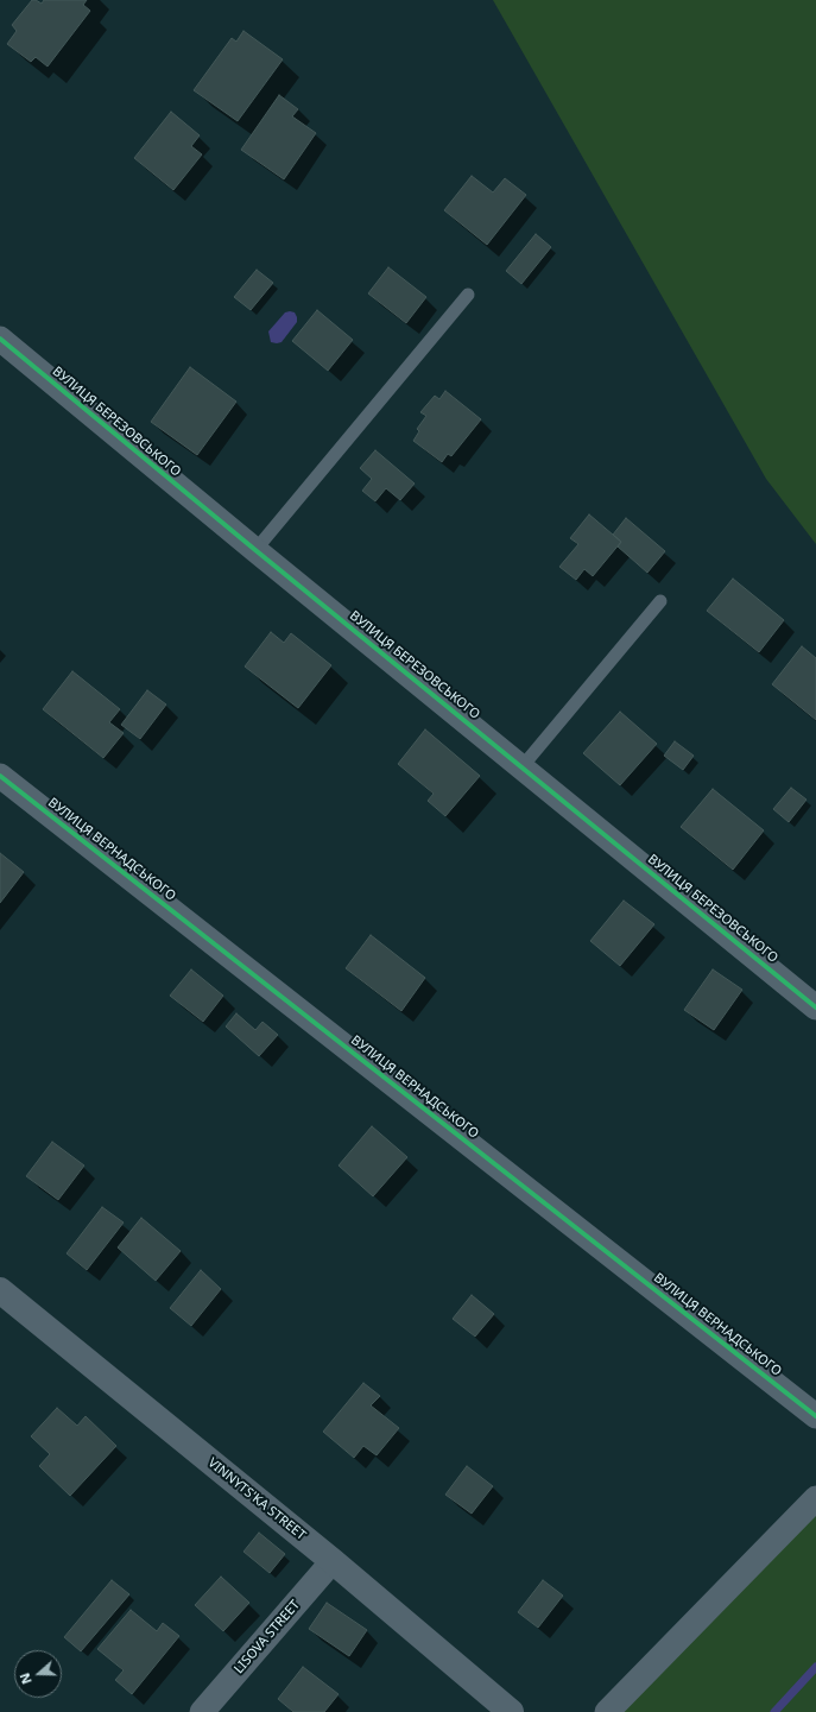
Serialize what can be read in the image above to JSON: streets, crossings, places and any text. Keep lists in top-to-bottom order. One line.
{"streets":{"street":["ВУЛИЦЯ БЕРЕЗОВСЬКОГО","ВУЛИЦЯ ВЕРНАДСЬКОГО","VINNYTS'KA STREET","LISOVA STREET"]},"crossings":[["VINNYTS'KA STREET","LISOVA STREET"]],"north":"left"}
